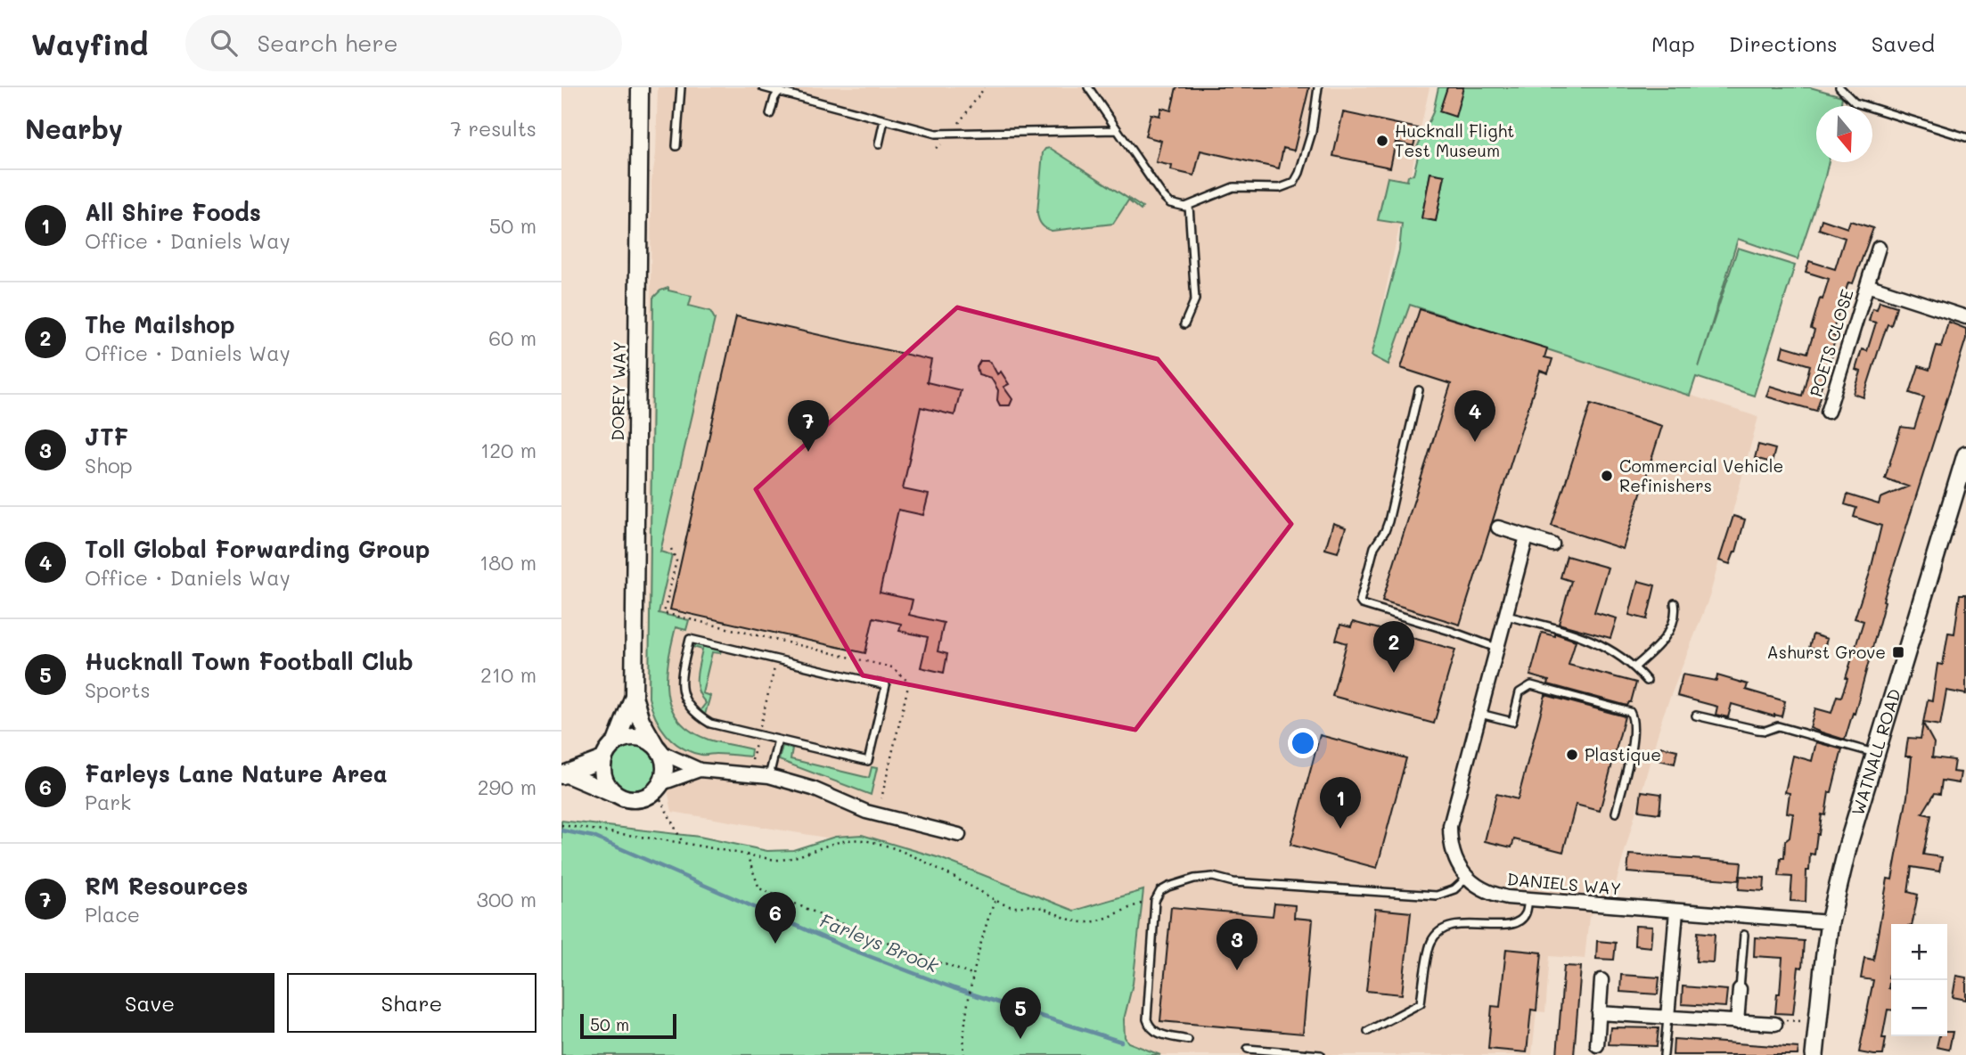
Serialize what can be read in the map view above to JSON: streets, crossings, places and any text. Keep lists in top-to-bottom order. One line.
{"streets":{"main road":["WATNALL ROAD"],"street":["POETS CLOSE","DOREY WAY","DANIELS WAY"]},"crossings":[["WATNALL ROAD","DANIELS WAY"]],"water":["Farleys Brook"],"places":{"other":["Hucknall Flight Test Museum","Commercial Vehicle Refinishers","Plastique"],"transit":["Ashurst Grove"]},"scale_bar":"50 m","north":"bottom","page":{"header":"Wayfind","search":"Search here","nav":["Map","Directions","Saved"],"heading":["Nearby","7 results"],"list":[{"mark":"1","name":"All Shire Foods","note":"Office · Daniels Way","value":"50 m"},{"mark":"2","name":"The Mailshop","note":"Office · Daniels Way","value":"60 m"},{"mark":"3","name":"JTF","note":"Shop","value":"120 m"},{"mark":"4","name":"Toll Global Forwarding Group","note":"Office · Daniels Way","value":"180 m"},{"mark":"5","name":"Hucknall Town Football Club","note":"Sports","value":"210 m"},{"mark":"6","name":"Farleys Lane Nature Area","note":"Park","value":"290 m"},{"mark":"7","name":"RM Resources","note":"Place","value":"300 m"}],"pins":["4","7","2","1","6","3","5"],"map_buttons":["+","−"],"buttons":["Save","Share"],"scale":"50 m"}}
